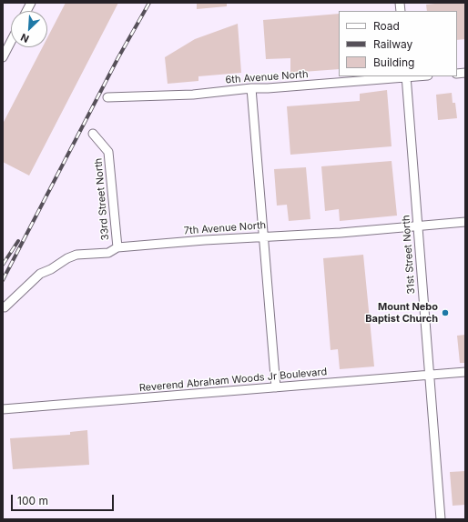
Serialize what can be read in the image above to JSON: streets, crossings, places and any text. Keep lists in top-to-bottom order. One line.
{"streets":{"street":["6th Avenue North","33rd Street North","7th Avenue North","31st Street North","Reverend Abraham Woods Jr Boulevard"]},"crossings":[["6th Avenue North","31st Street North"],["33rd Street North","7th Avenue North"],["7th Avenue North","31st Street North"],["31st Street North","Reverend Abraham Woods Jr Boulevard"]],"places":["Mount Nebo Baptist Church"],"legend":["Road","Railway","Building"],"scale_bar":"100 m","north":"bottom left"}
